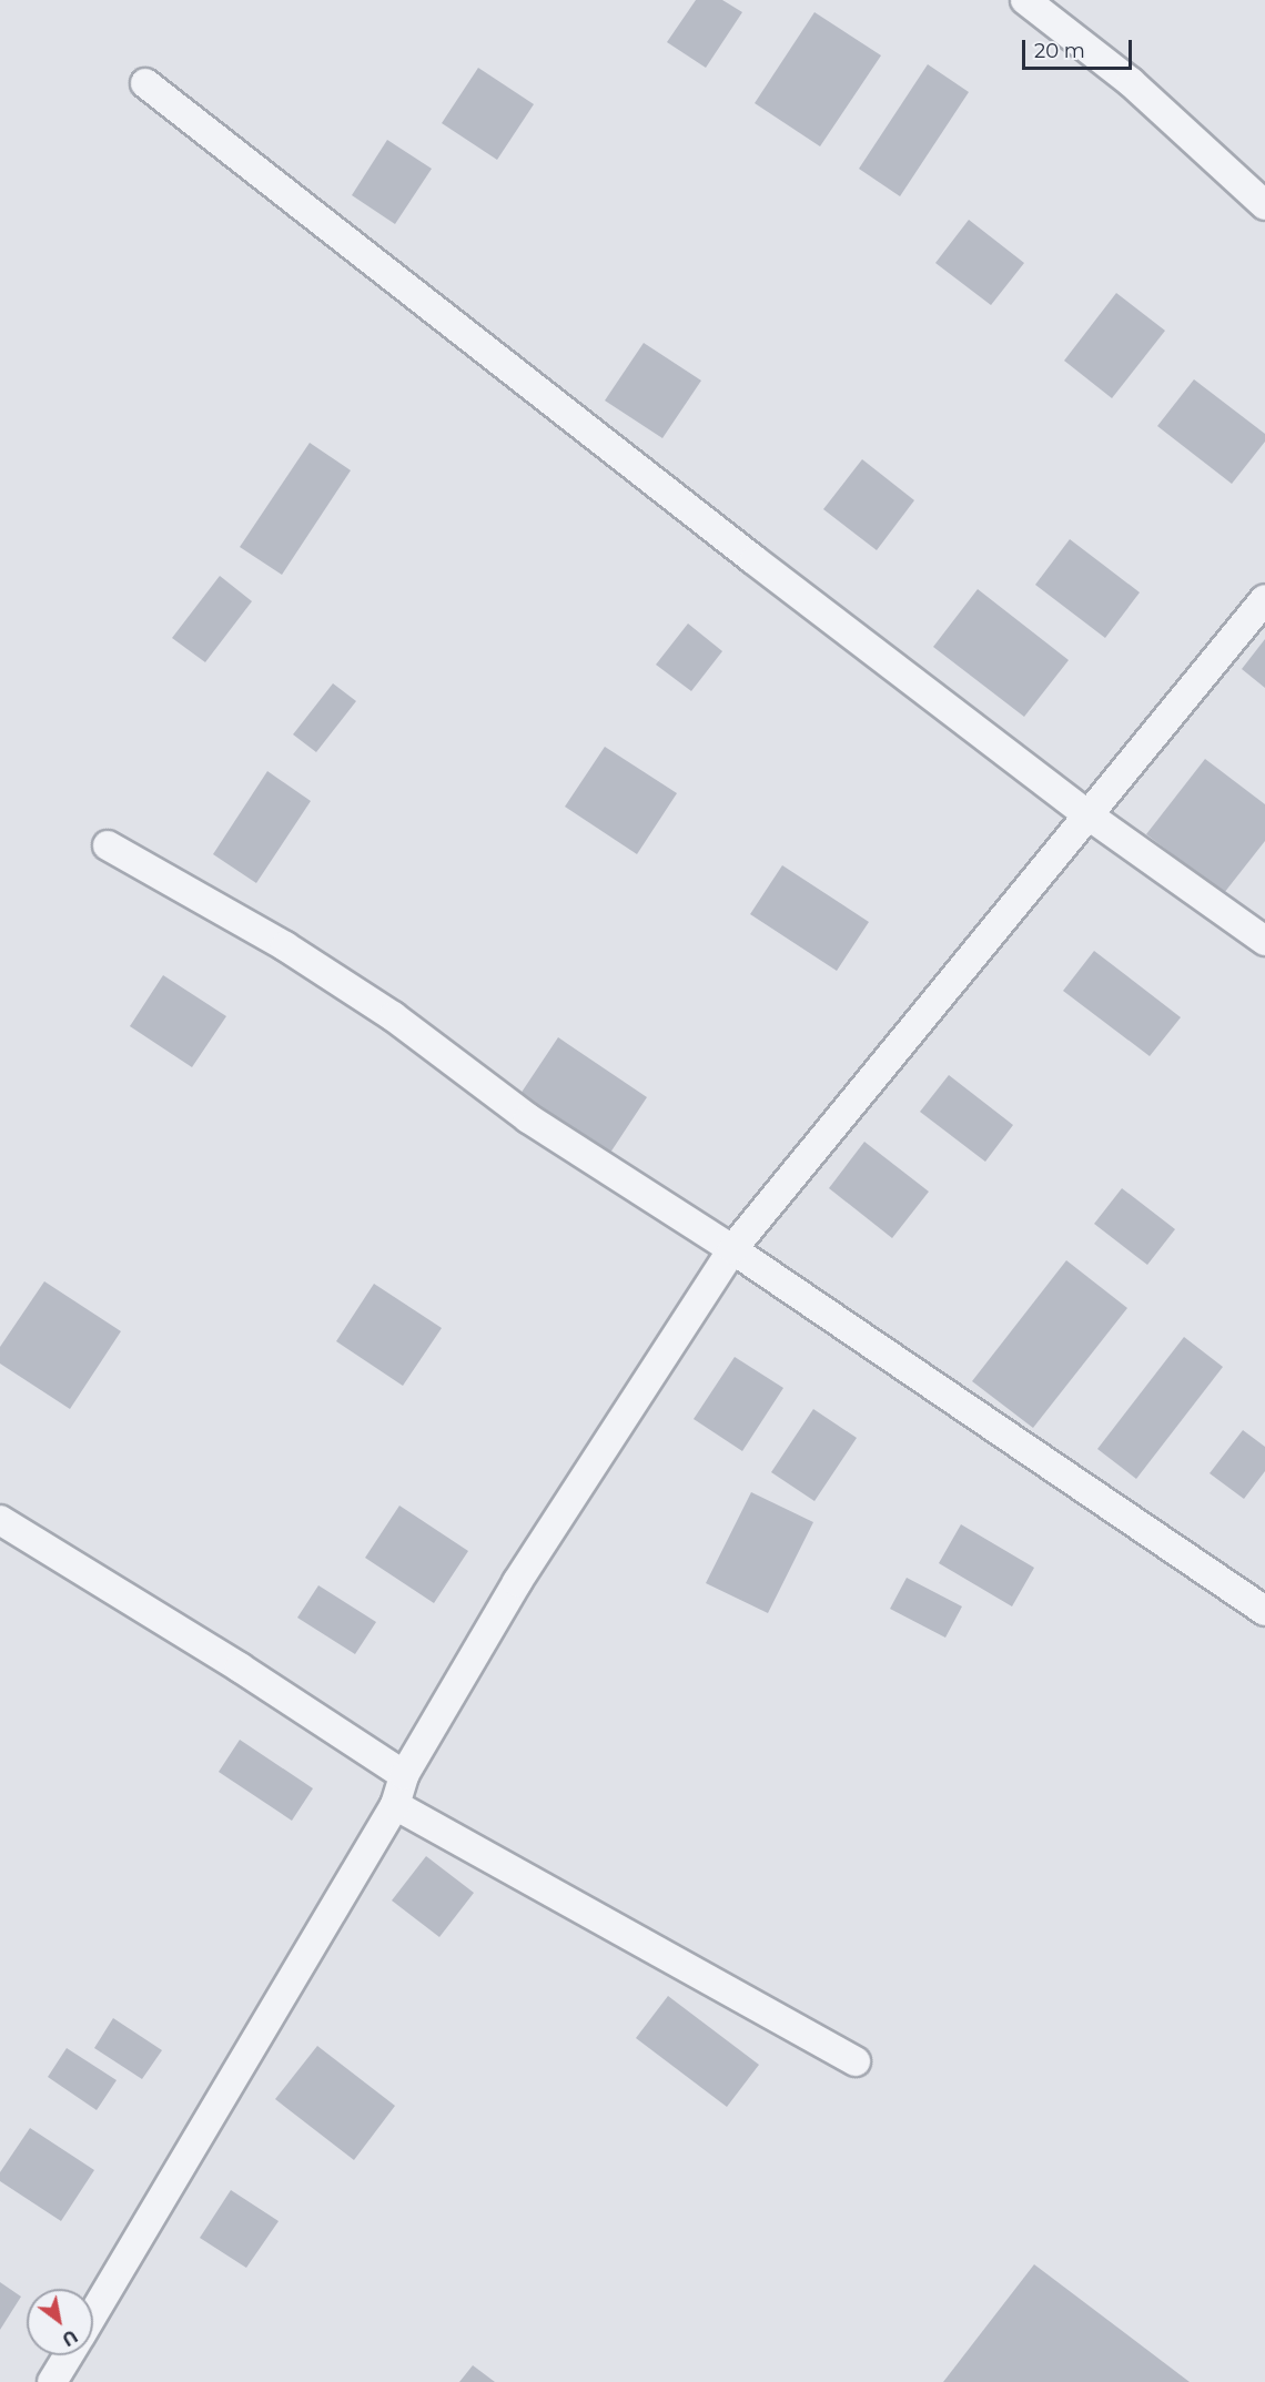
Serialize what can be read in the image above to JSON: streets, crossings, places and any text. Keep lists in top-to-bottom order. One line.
{"scale_bar":"20 m","north":"bottom right"}
